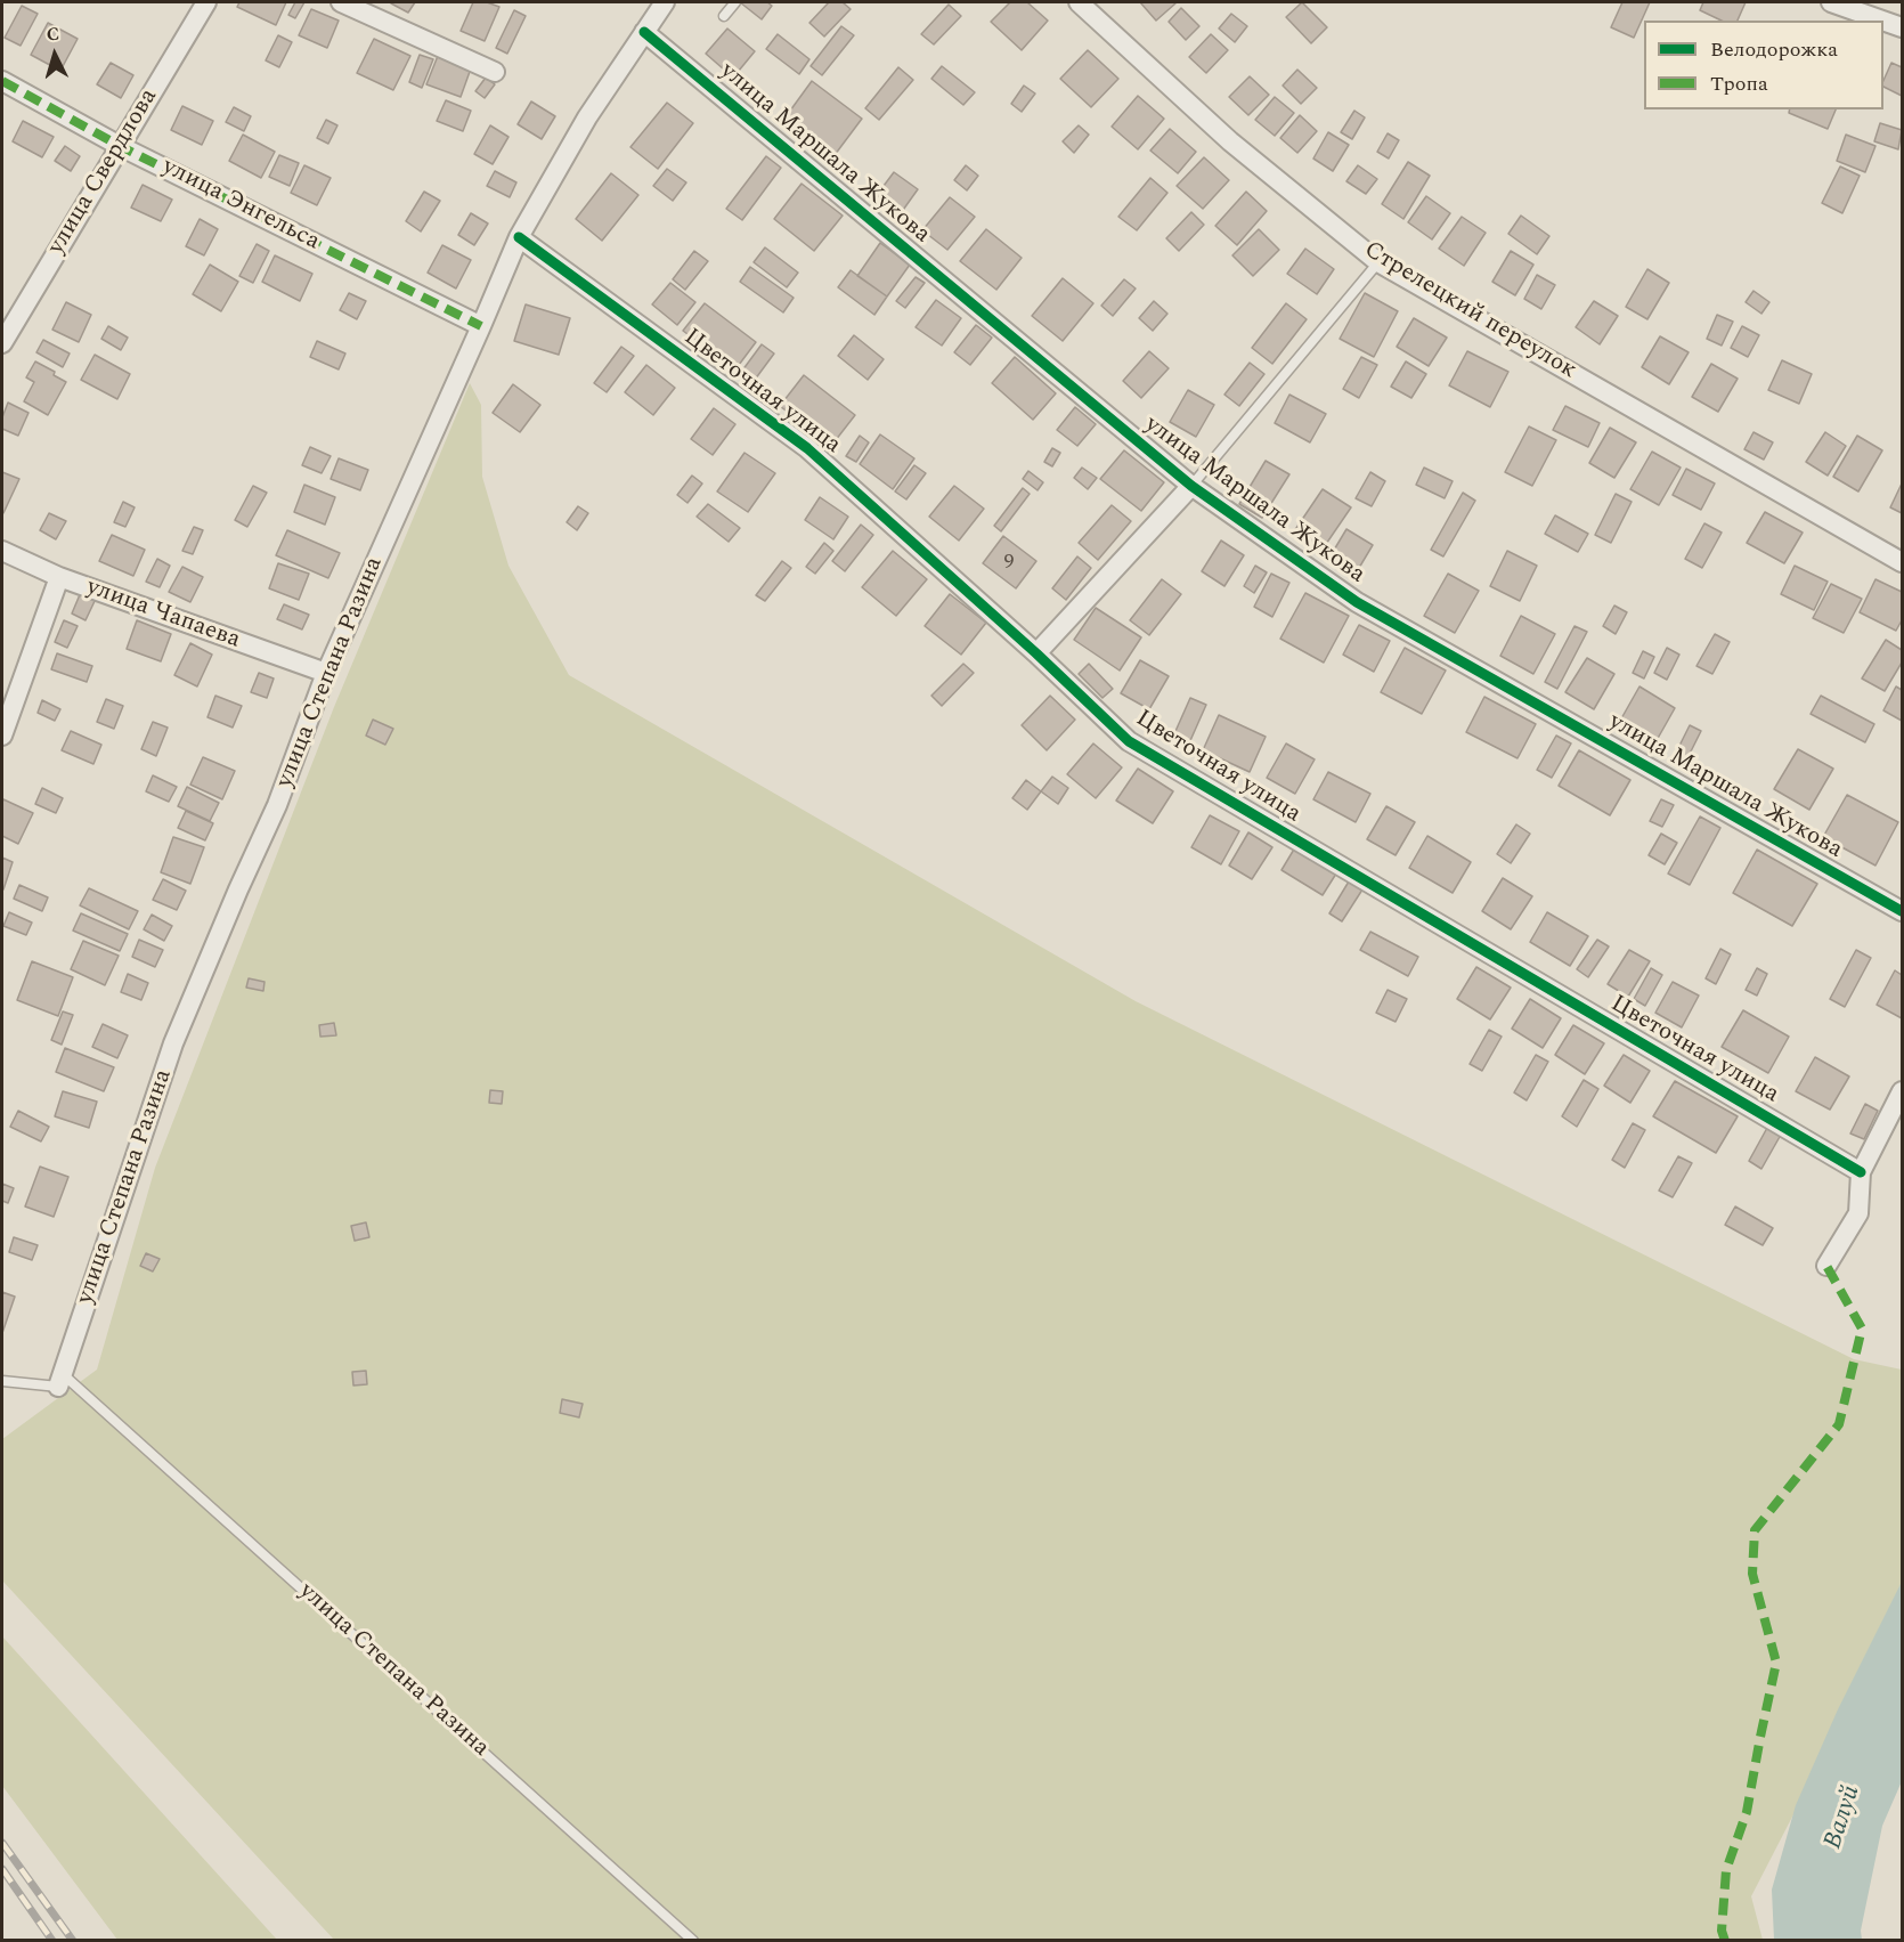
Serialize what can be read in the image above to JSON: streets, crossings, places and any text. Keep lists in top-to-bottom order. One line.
{"streets":{"street":["улица Маршала Жукова","улица Свердлова","улица Энгельса","Стрелецкий переулок","Цветочная улица","улица Чапаева","улица Степана Разина"]},"crossings":[["улица Маршала Жукова","улица Степана Разина"],["улица Свердлова","улица Энгельса"],["улица Энгельса","улица Степана Разина"],["Цветочная улица","улица Степана Разина"],["улица Чапаева","улица Степана Разина"]],"water":["Валуй"],"house_numbers":["9"],"legend":["Велодорожка","Тропа"],"north":"top"}
